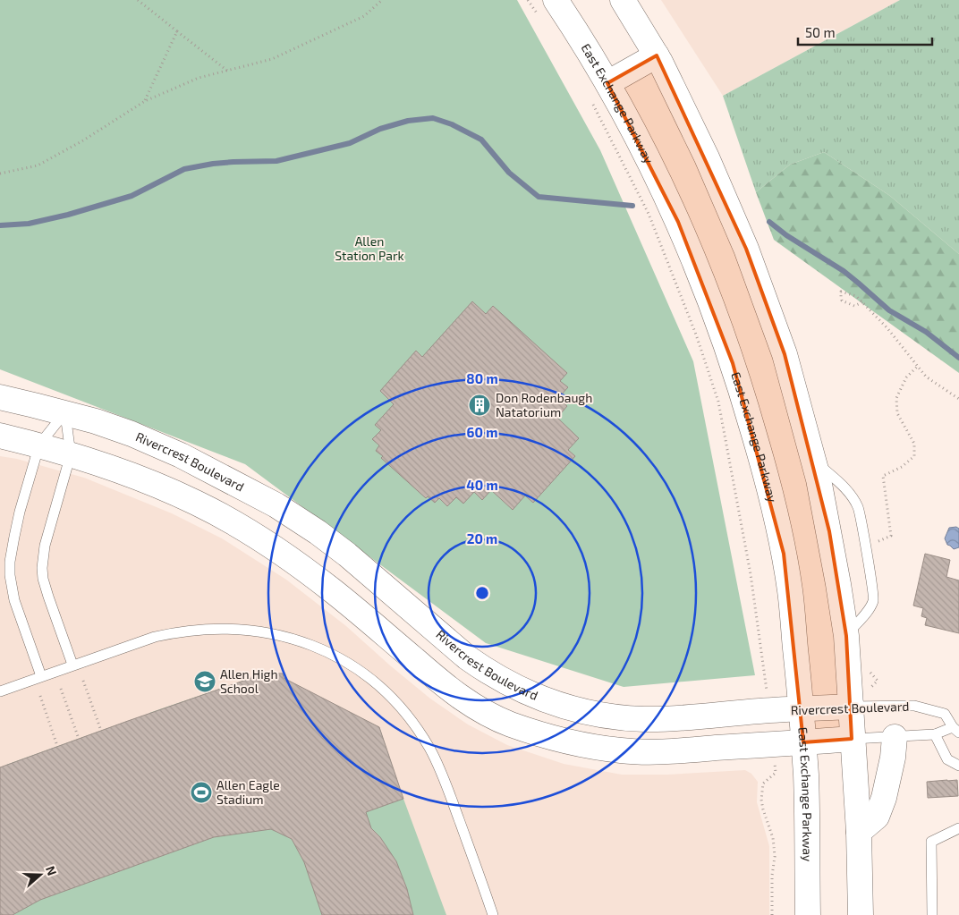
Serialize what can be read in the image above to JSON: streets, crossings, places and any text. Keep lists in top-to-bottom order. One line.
{"streets":{"main road":["East Exchange Parkway","Rivercrest Boulevard"]},"crossings":[["East Exchange Parkway","Rivercrest Boulevard"]],"parks":["Allen Station Park"],"places":{"building":["Don Rodenbaugh Natatorium"],"school or university":["Allen High School"],"sports":["Allen Eagle Stadium"]},"scale_bar":"50 m","north":"right","rings":["80 m","60 m","40 m","20 m"]}
